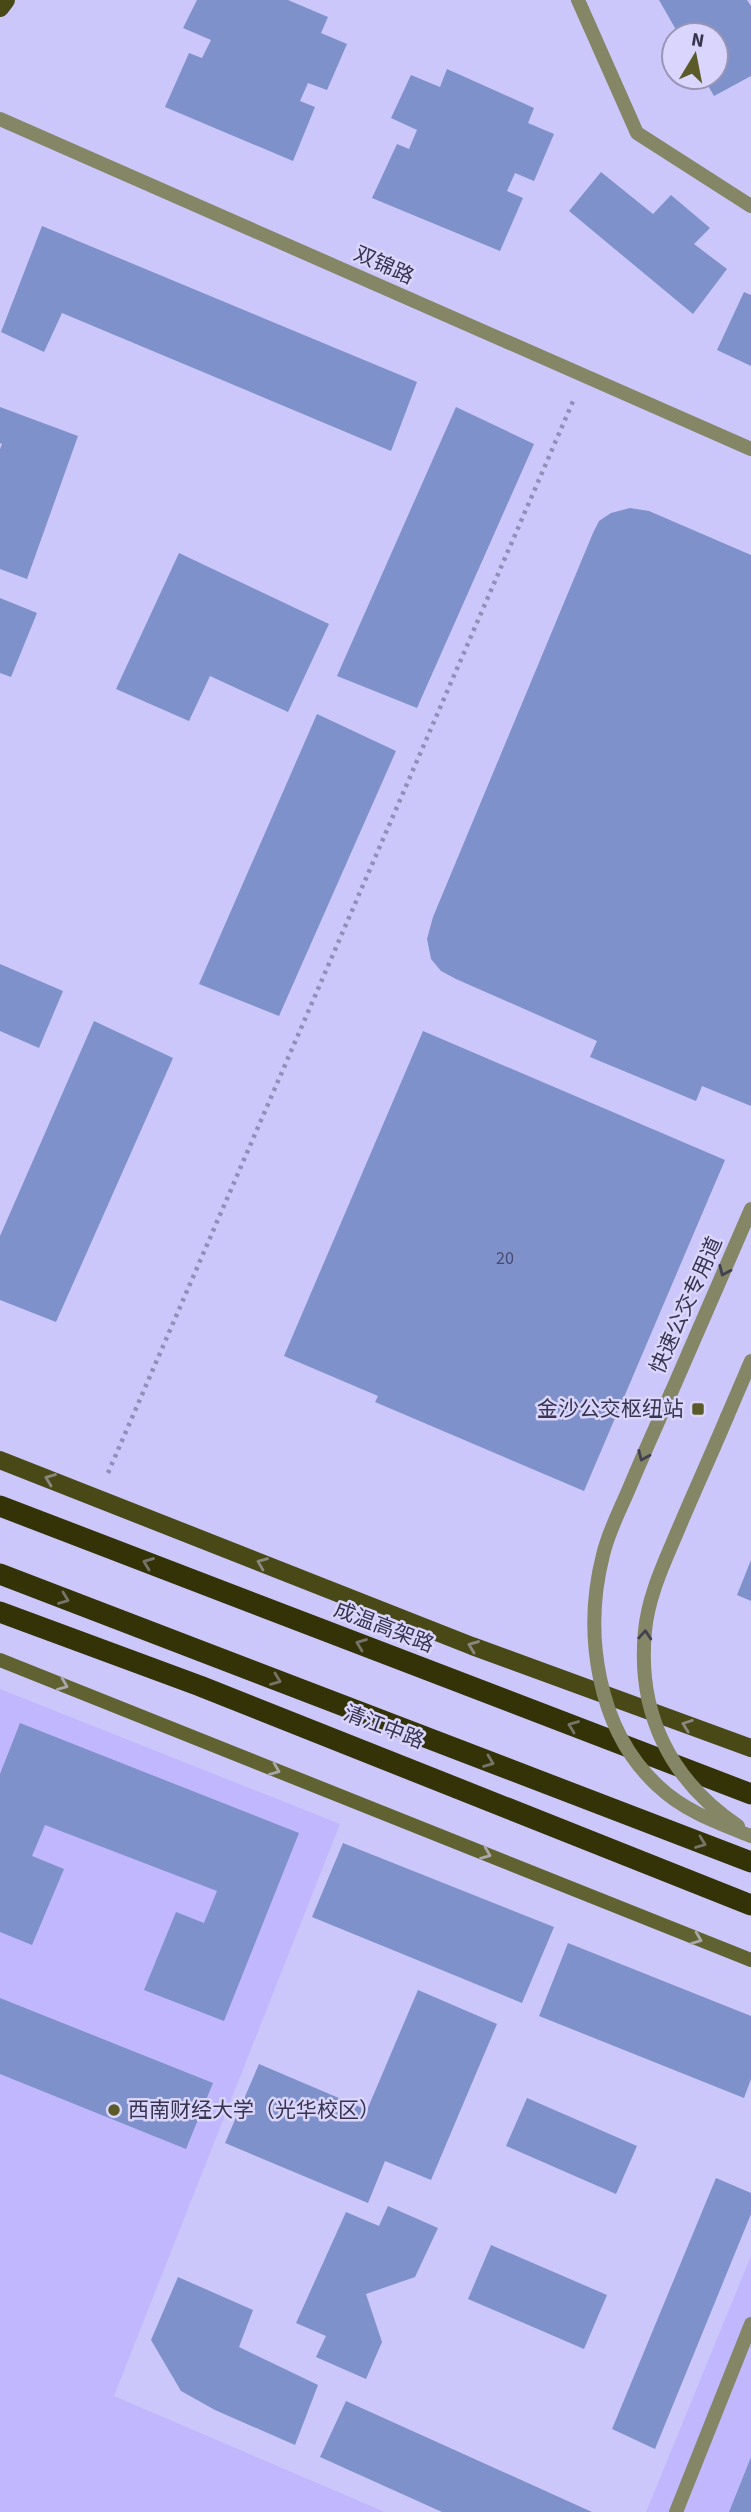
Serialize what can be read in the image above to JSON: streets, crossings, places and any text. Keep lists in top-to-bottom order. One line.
{"streets":{"highway":["成温高架路"],"main road":["清江中路"],"street":["双锦路","快速公交专用道"]},"places":{"transit":["金沙公交枢纽站"],"other":["西南财经大学（光华校区）"]},"house_numbers":["20"],"north":"top"}
